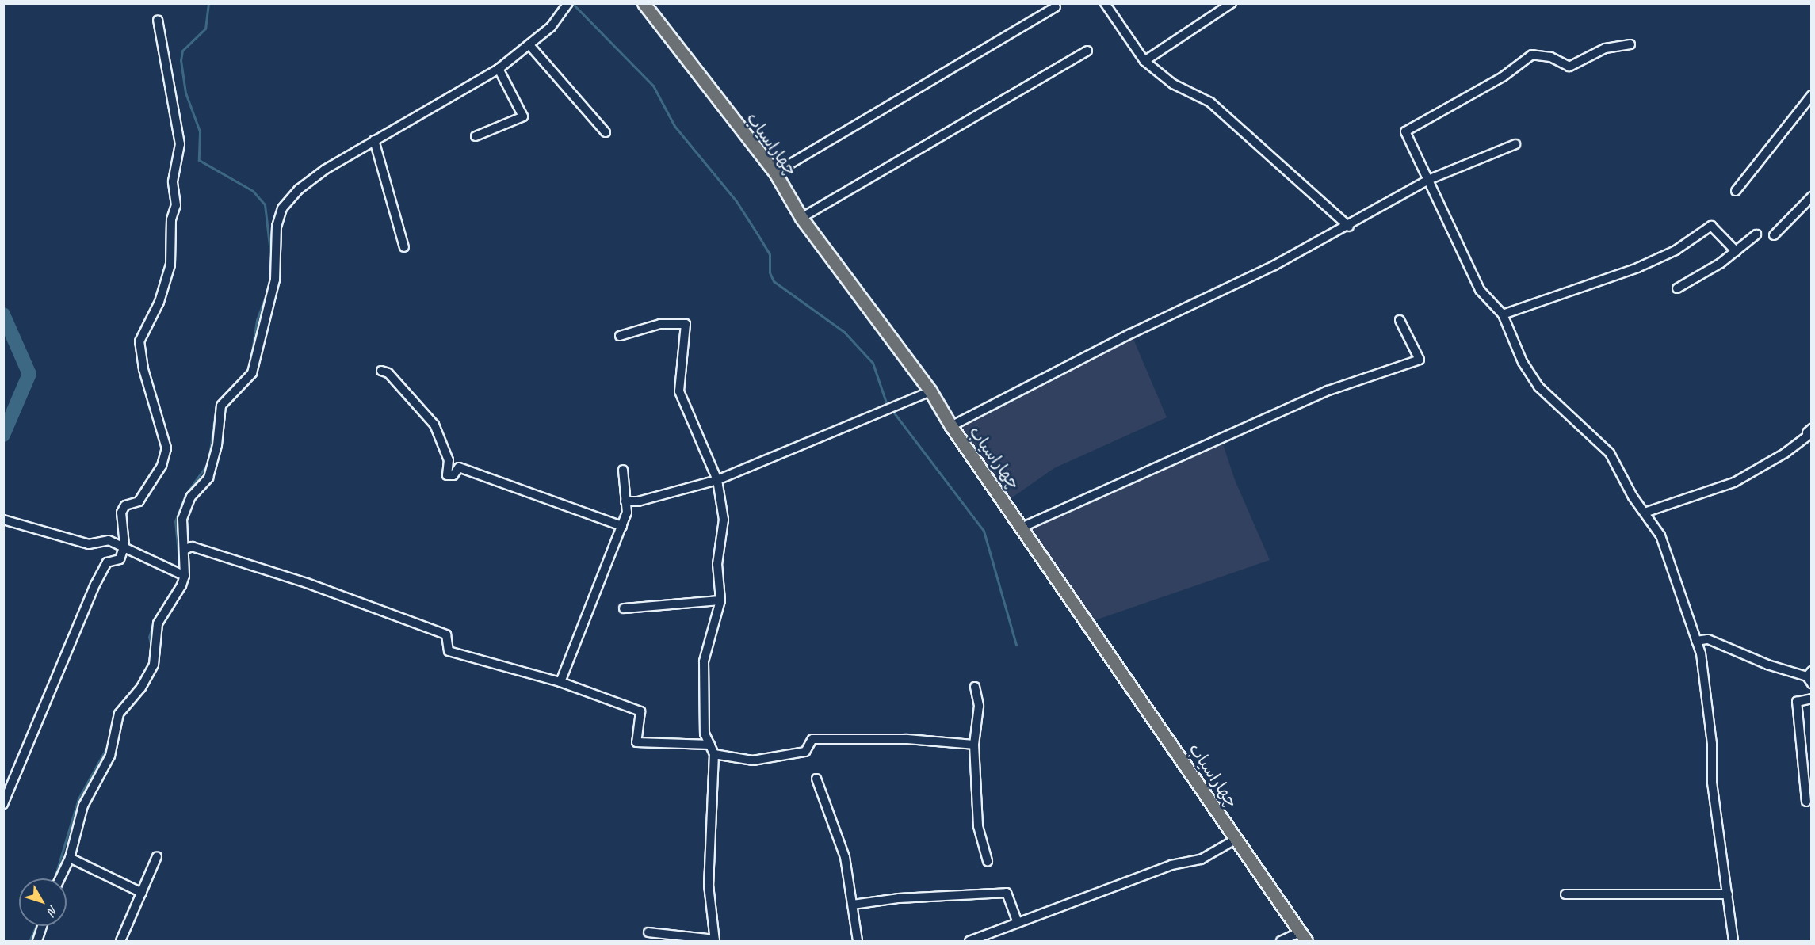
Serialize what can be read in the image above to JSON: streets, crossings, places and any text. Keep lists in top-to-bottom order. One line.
{"streets":{"highway":["چهاراسیاب"]},"north":"bottom right"}
